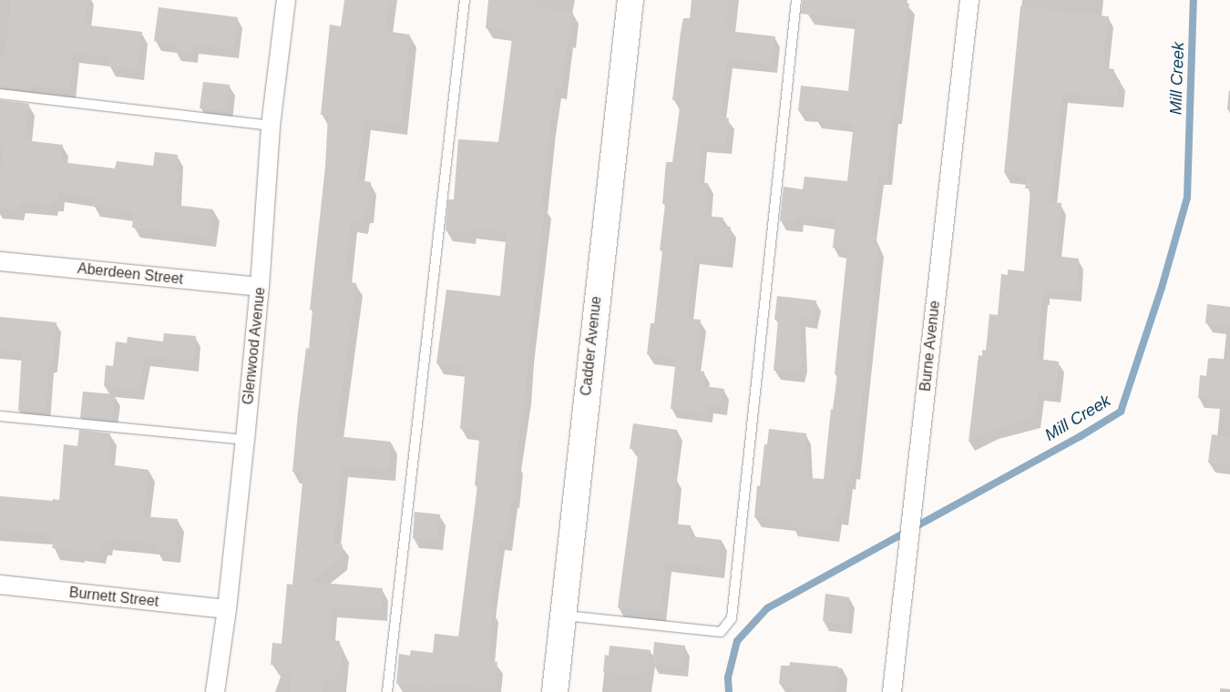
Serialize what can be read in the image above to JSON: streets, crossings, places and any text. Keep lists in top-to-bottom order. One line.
{"streets":{"main road":["Cadder Avenue"],"street":["Aberdeen Street","Glenwood Avenue","Burne Avenue","Burnett Street"]},"crossings":[["Aberdeen Street","Glenwood Avenue"],["Glenwood Avenue","Burnett Street"]],"water":["Mill Creek"]}
